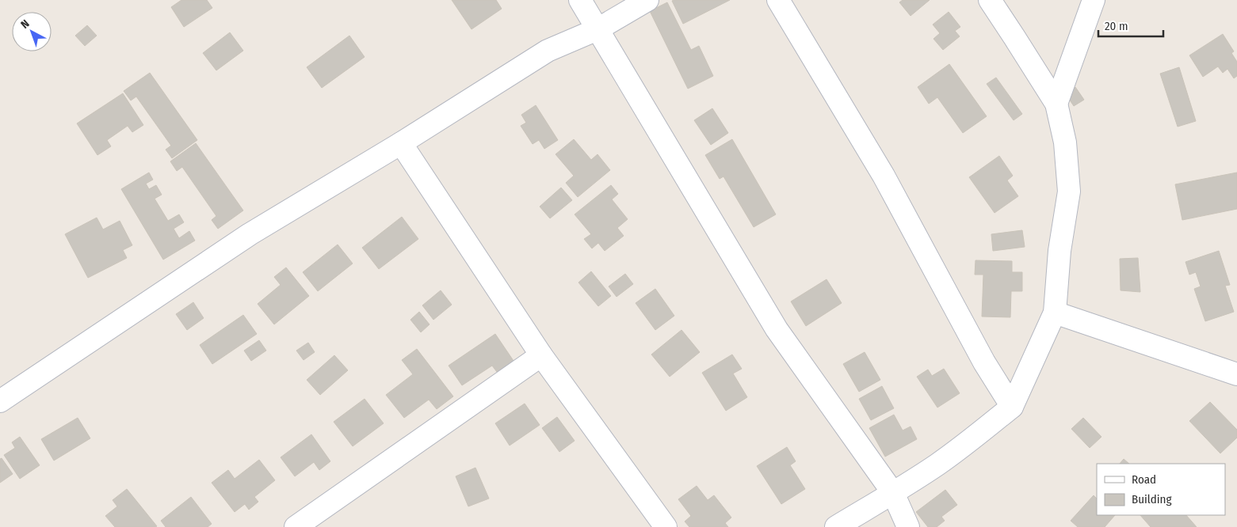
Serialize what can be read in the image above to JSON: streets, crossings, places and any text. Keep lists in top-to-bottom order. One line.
{"legend":["Road","Building"],"scale_bar":"20 m","north":"top left"}
